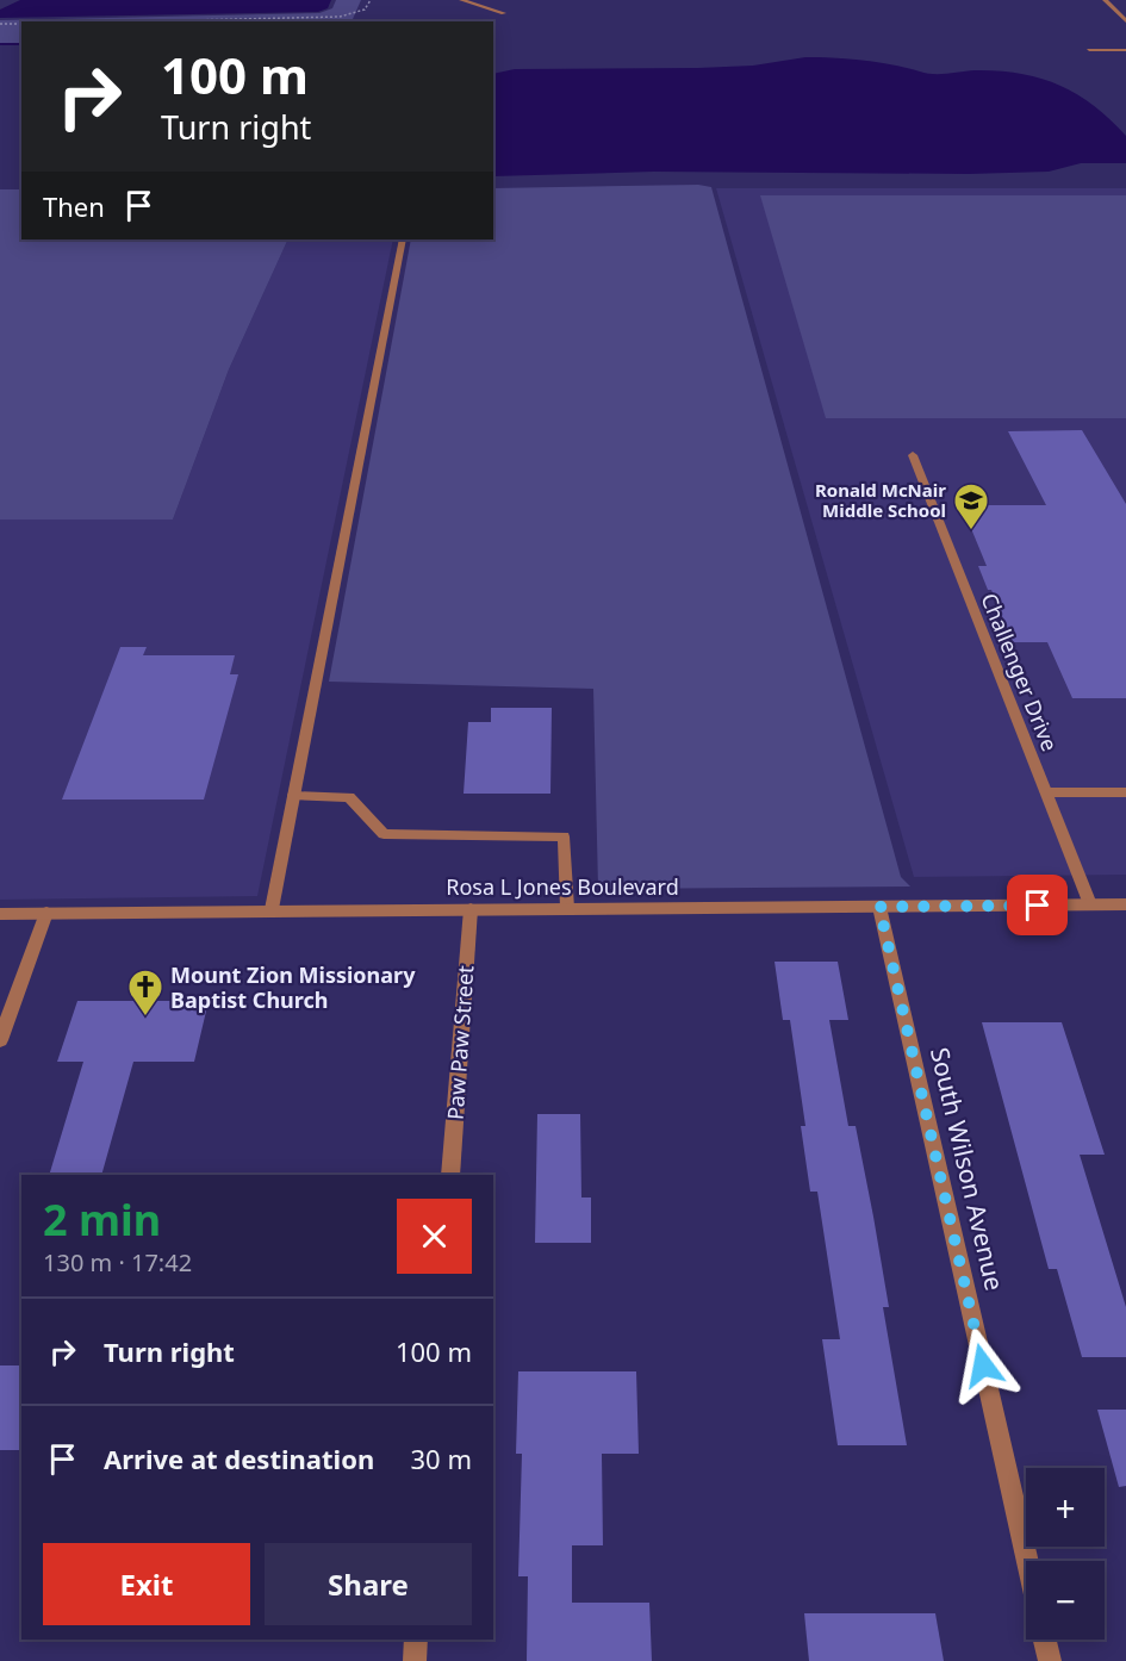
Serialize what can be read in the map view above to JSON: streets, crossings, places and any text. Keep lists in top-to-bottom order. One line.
{"streets":{"street":["Challenger Drive","Rosa L Jones Boulevard","Paw Paw Street","South Wilson Avenue"]},"crossings":[["Challenger Drive","Rosa L Jones Boulevard"],["Rosa L Jones Boulevard","Paw Paw Street"],["Rosa L Jones Boulevard","South Wilson Avenue"]],"places":{"school or university":["Ronald McNair Middle School"],"church":["Mount Zion Missionary Baptist Church"]},"page":{"turn":["100 m","Turn right"],"then":"Then","heading":["2 min","130 m · 17:42"],"list":[{"name":"Turn right","value":"100 m"},{"name":"Arrive at destination","value":"30 m"}],"map_buttons":["+","−"],"buttons":["Exit","Share"]}}
